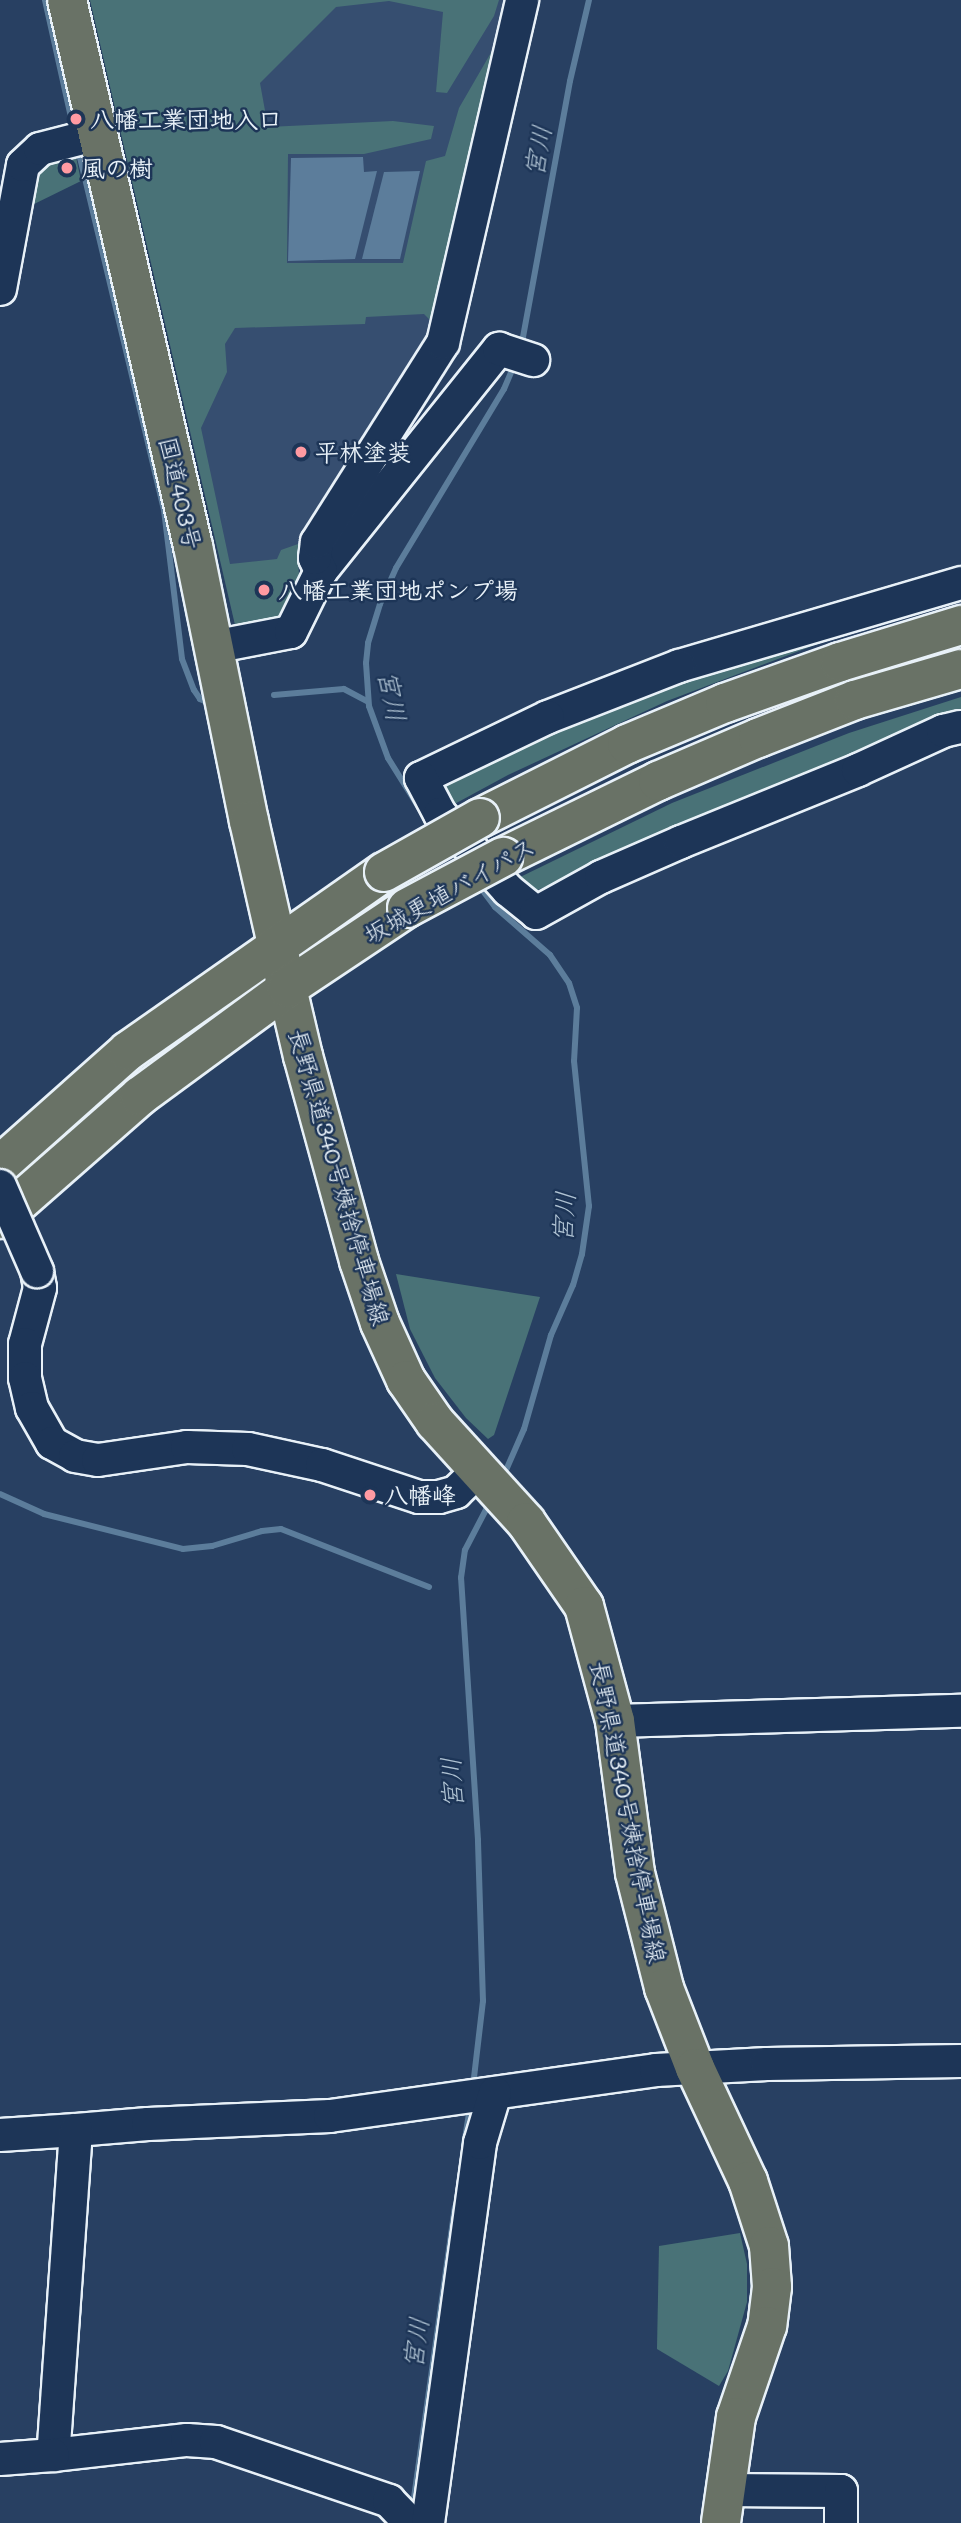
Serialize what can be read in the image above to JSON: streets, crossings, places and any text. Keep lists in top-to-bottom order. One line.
{"streets":{"main road":["国道403号","坂城更埴バイパス","長野県道340号姨捨停車場線"]},"crossings":[["国道403号","坂城更埴バイパス"],["国道403号","長野県道340号姨捨停車場線"],["坂城更埴バイパス","長野県道340号姨捨停車場線"]],"water":["宮川"],"places":["八幡工業団地入口","風の樹","平林塗装","八幡工業団地ポンプ場","八幡峰"]}
